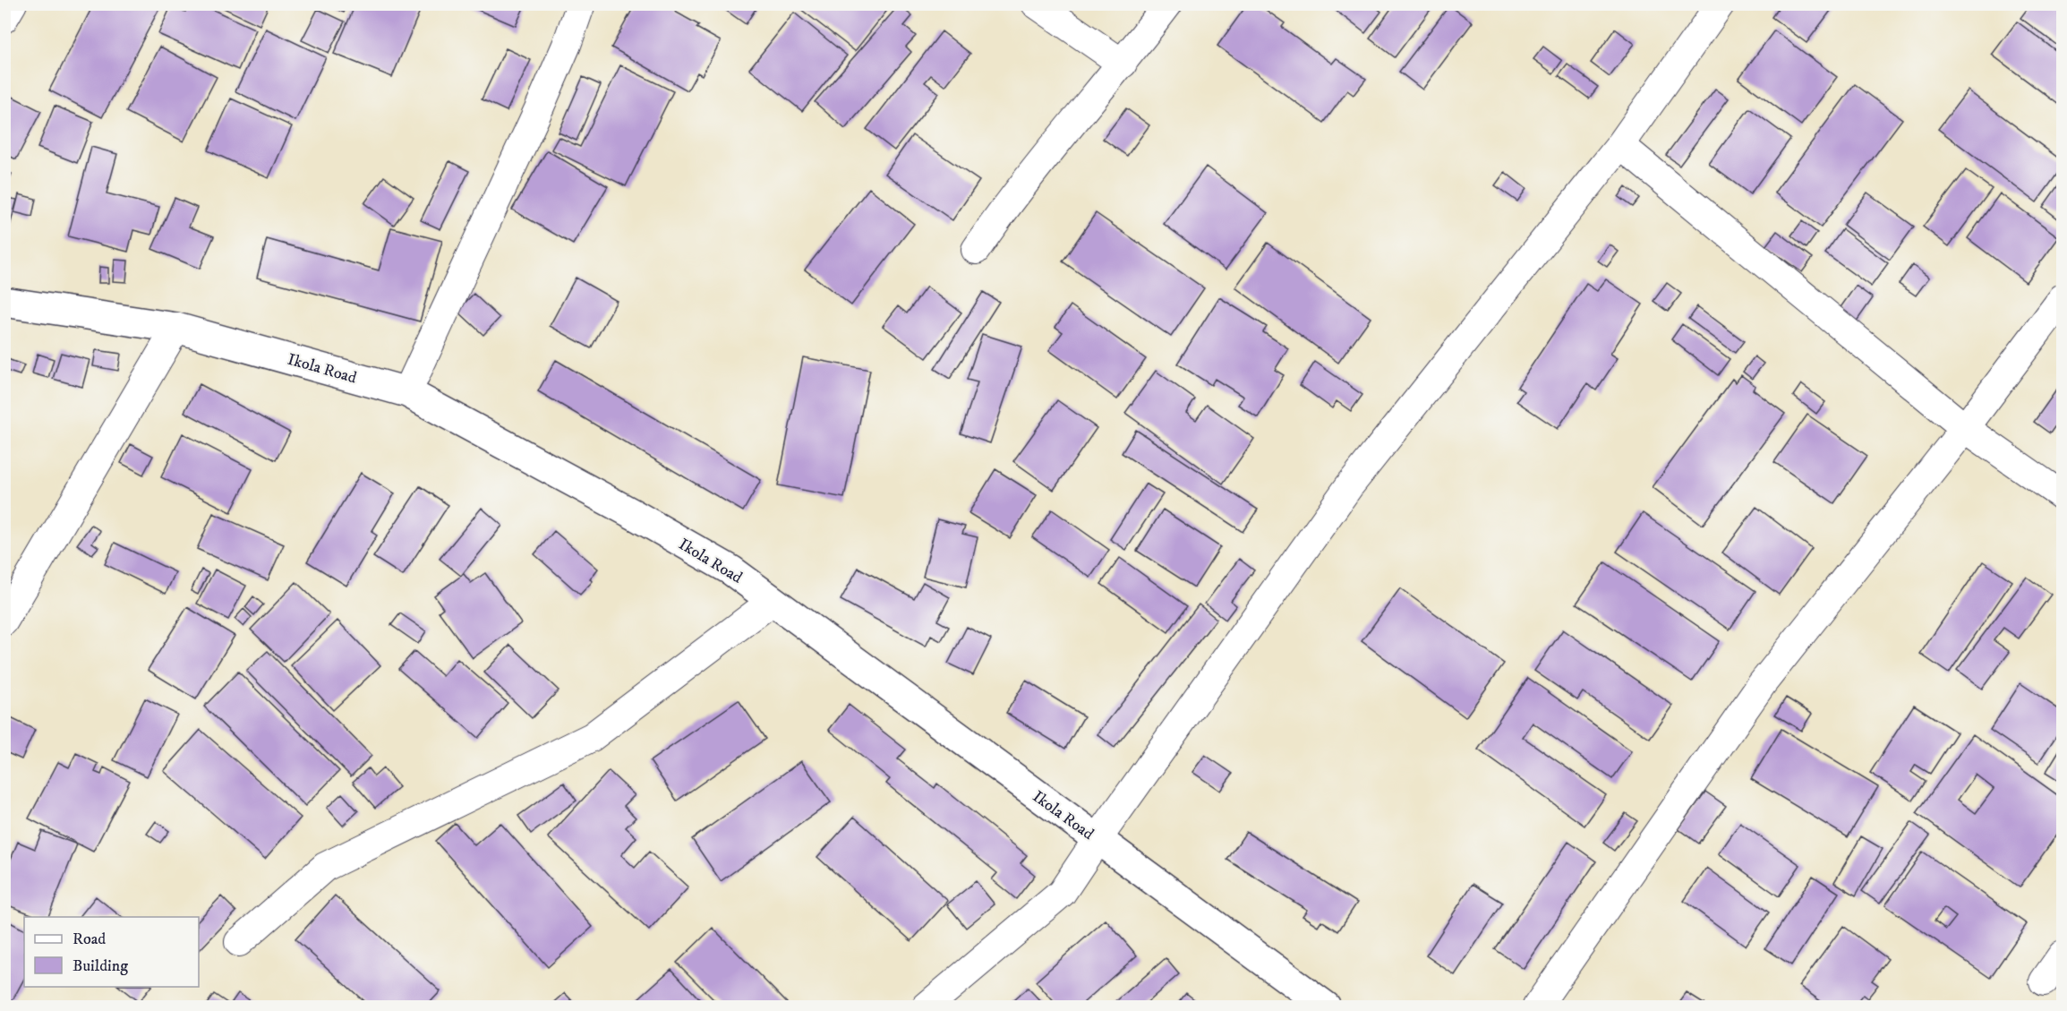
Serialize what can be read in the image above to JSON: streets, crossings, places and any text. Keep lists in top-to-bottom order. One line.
{"streets":{"street":["Ikola Road"]},"legend":["Road","Building"]}
